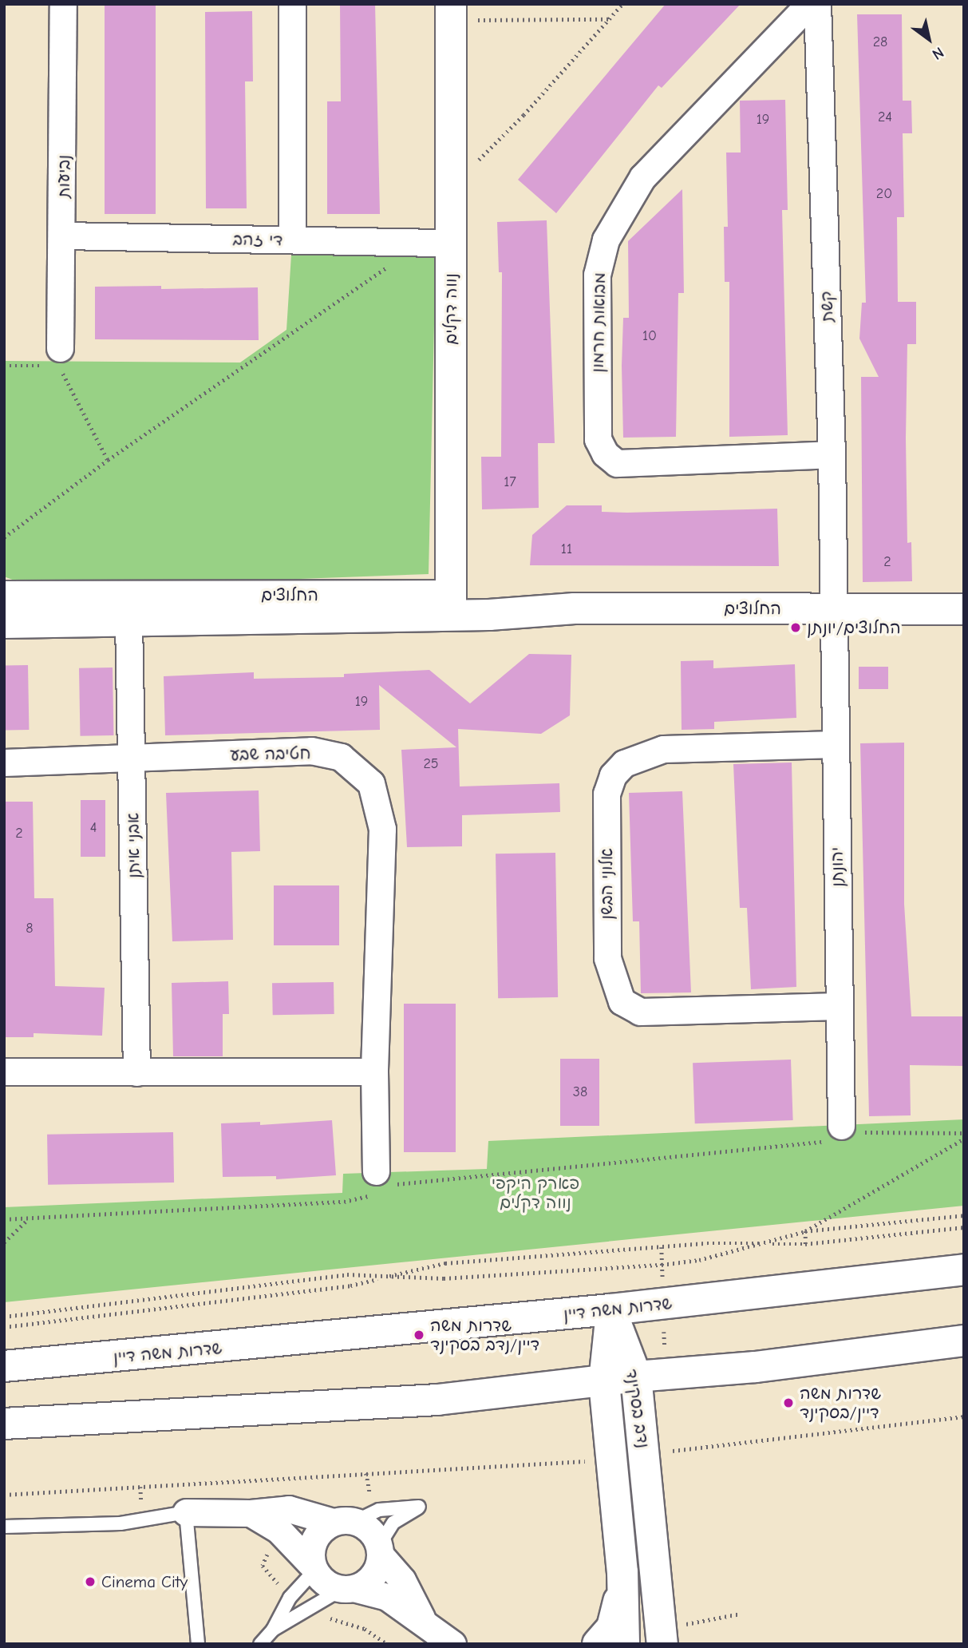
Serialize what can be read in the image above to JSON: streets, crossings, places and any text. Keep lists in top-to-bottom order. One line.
{"streets":{"street":["נביעות","די זהב","קשת","נווה דקלים","מבואות חרמון","החלוצים","חטיבה שבע","אבני איתן","יהונתן","אלוני הבשן","שדרות משה דיין","נדב בסקינד"]},"crossings":[["נביעות","די זהב"],["די זהב","נווה דקלים"],["קשת","מבואות חרמון"],["קשת","החלוצים"],["קשת","יהונתן"],["נווה דקלים","החלוצים"],["החלוצים","אבני איתן"],["החלוצים","יהונתן"],["חטיבה שבע","אבני איתן"],["יהונתן","אלוני הבשן"],["שדרות משה דיין","נדב בסקינד"]],"parks":["פארק היקפי נווה דקלים"],"places":["החלוצים/יונתן","שדרות משה דיין/נדב בסקינד","שדרות משה דיין/בסקינד","Cinema City"],"house_numbers":["28","24","19","20","10","17","11","2","19","25","4","2","8","38"],"north":"bottom right"}
